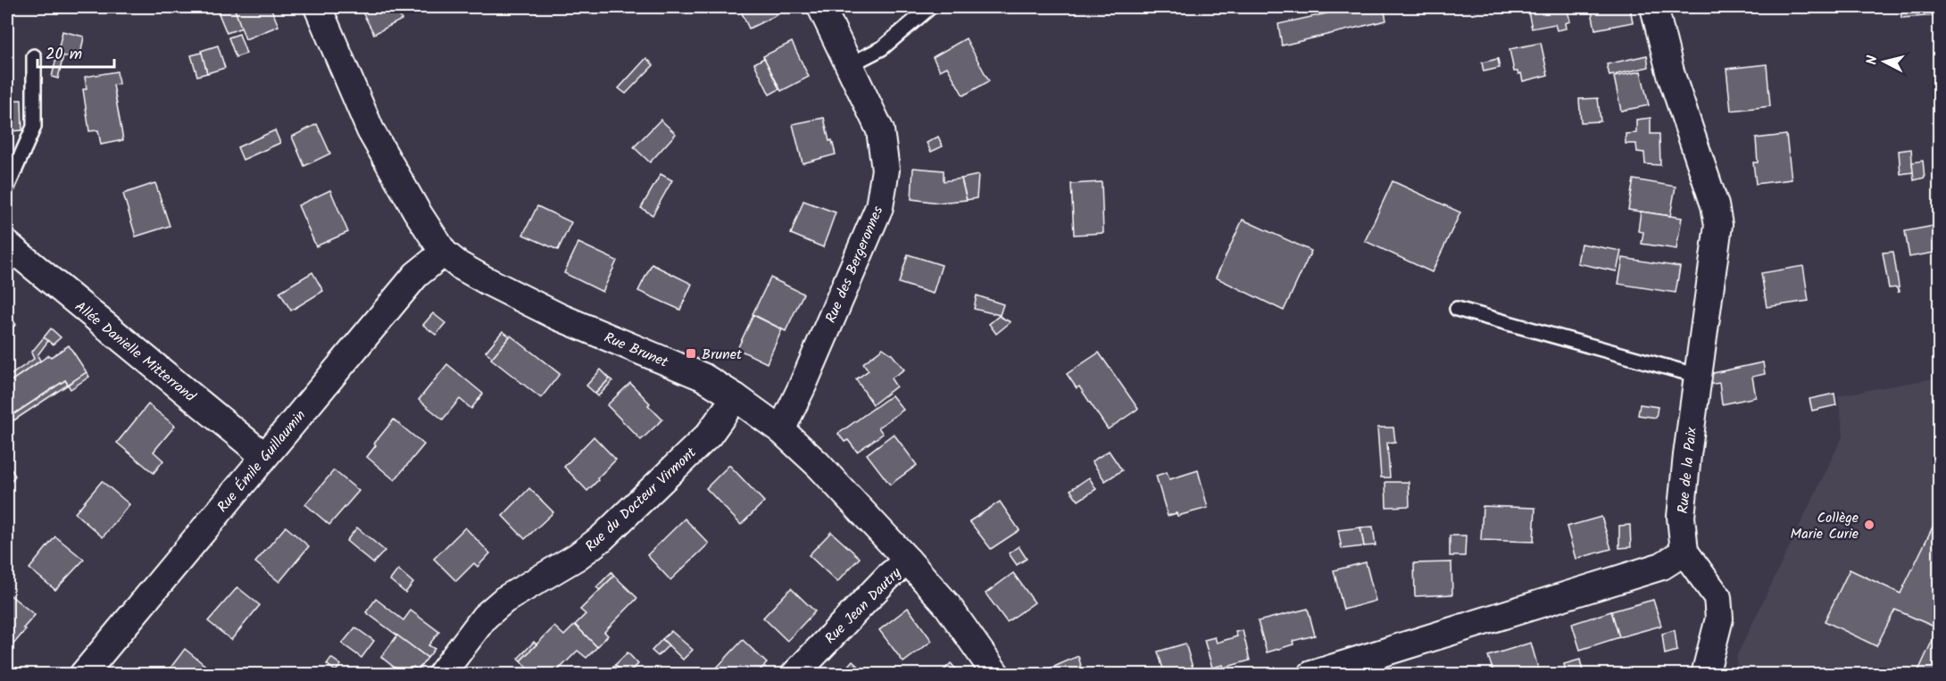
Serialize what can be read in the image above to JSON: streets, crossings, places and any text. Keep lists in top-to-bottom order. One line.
{"streets":{"street":["Rue des Bergeronnes","Rue Brunet","Allée Danielle Mitterrand","Rue Émile Guillaumin","Rue de la Paix","Rue du Docteur Virmont","Rue Jean Dautry"]},"crossings":[["Rue des Bergeronnes","Rue Brunet"],["Rue Brunet","Rue Émile Guillaumin"],["Rue Brunet","Rue du Docteur Virmont"],["Rue Brunet","Rue Jean Dautry"],["Allée Danielle Mitterrand","Rue Émile Guillaumin"]],"places":{"transit":["Brunet"],"other":["Collège Marie Curie"]},"scale_bar":"20 m","north":"left"}
